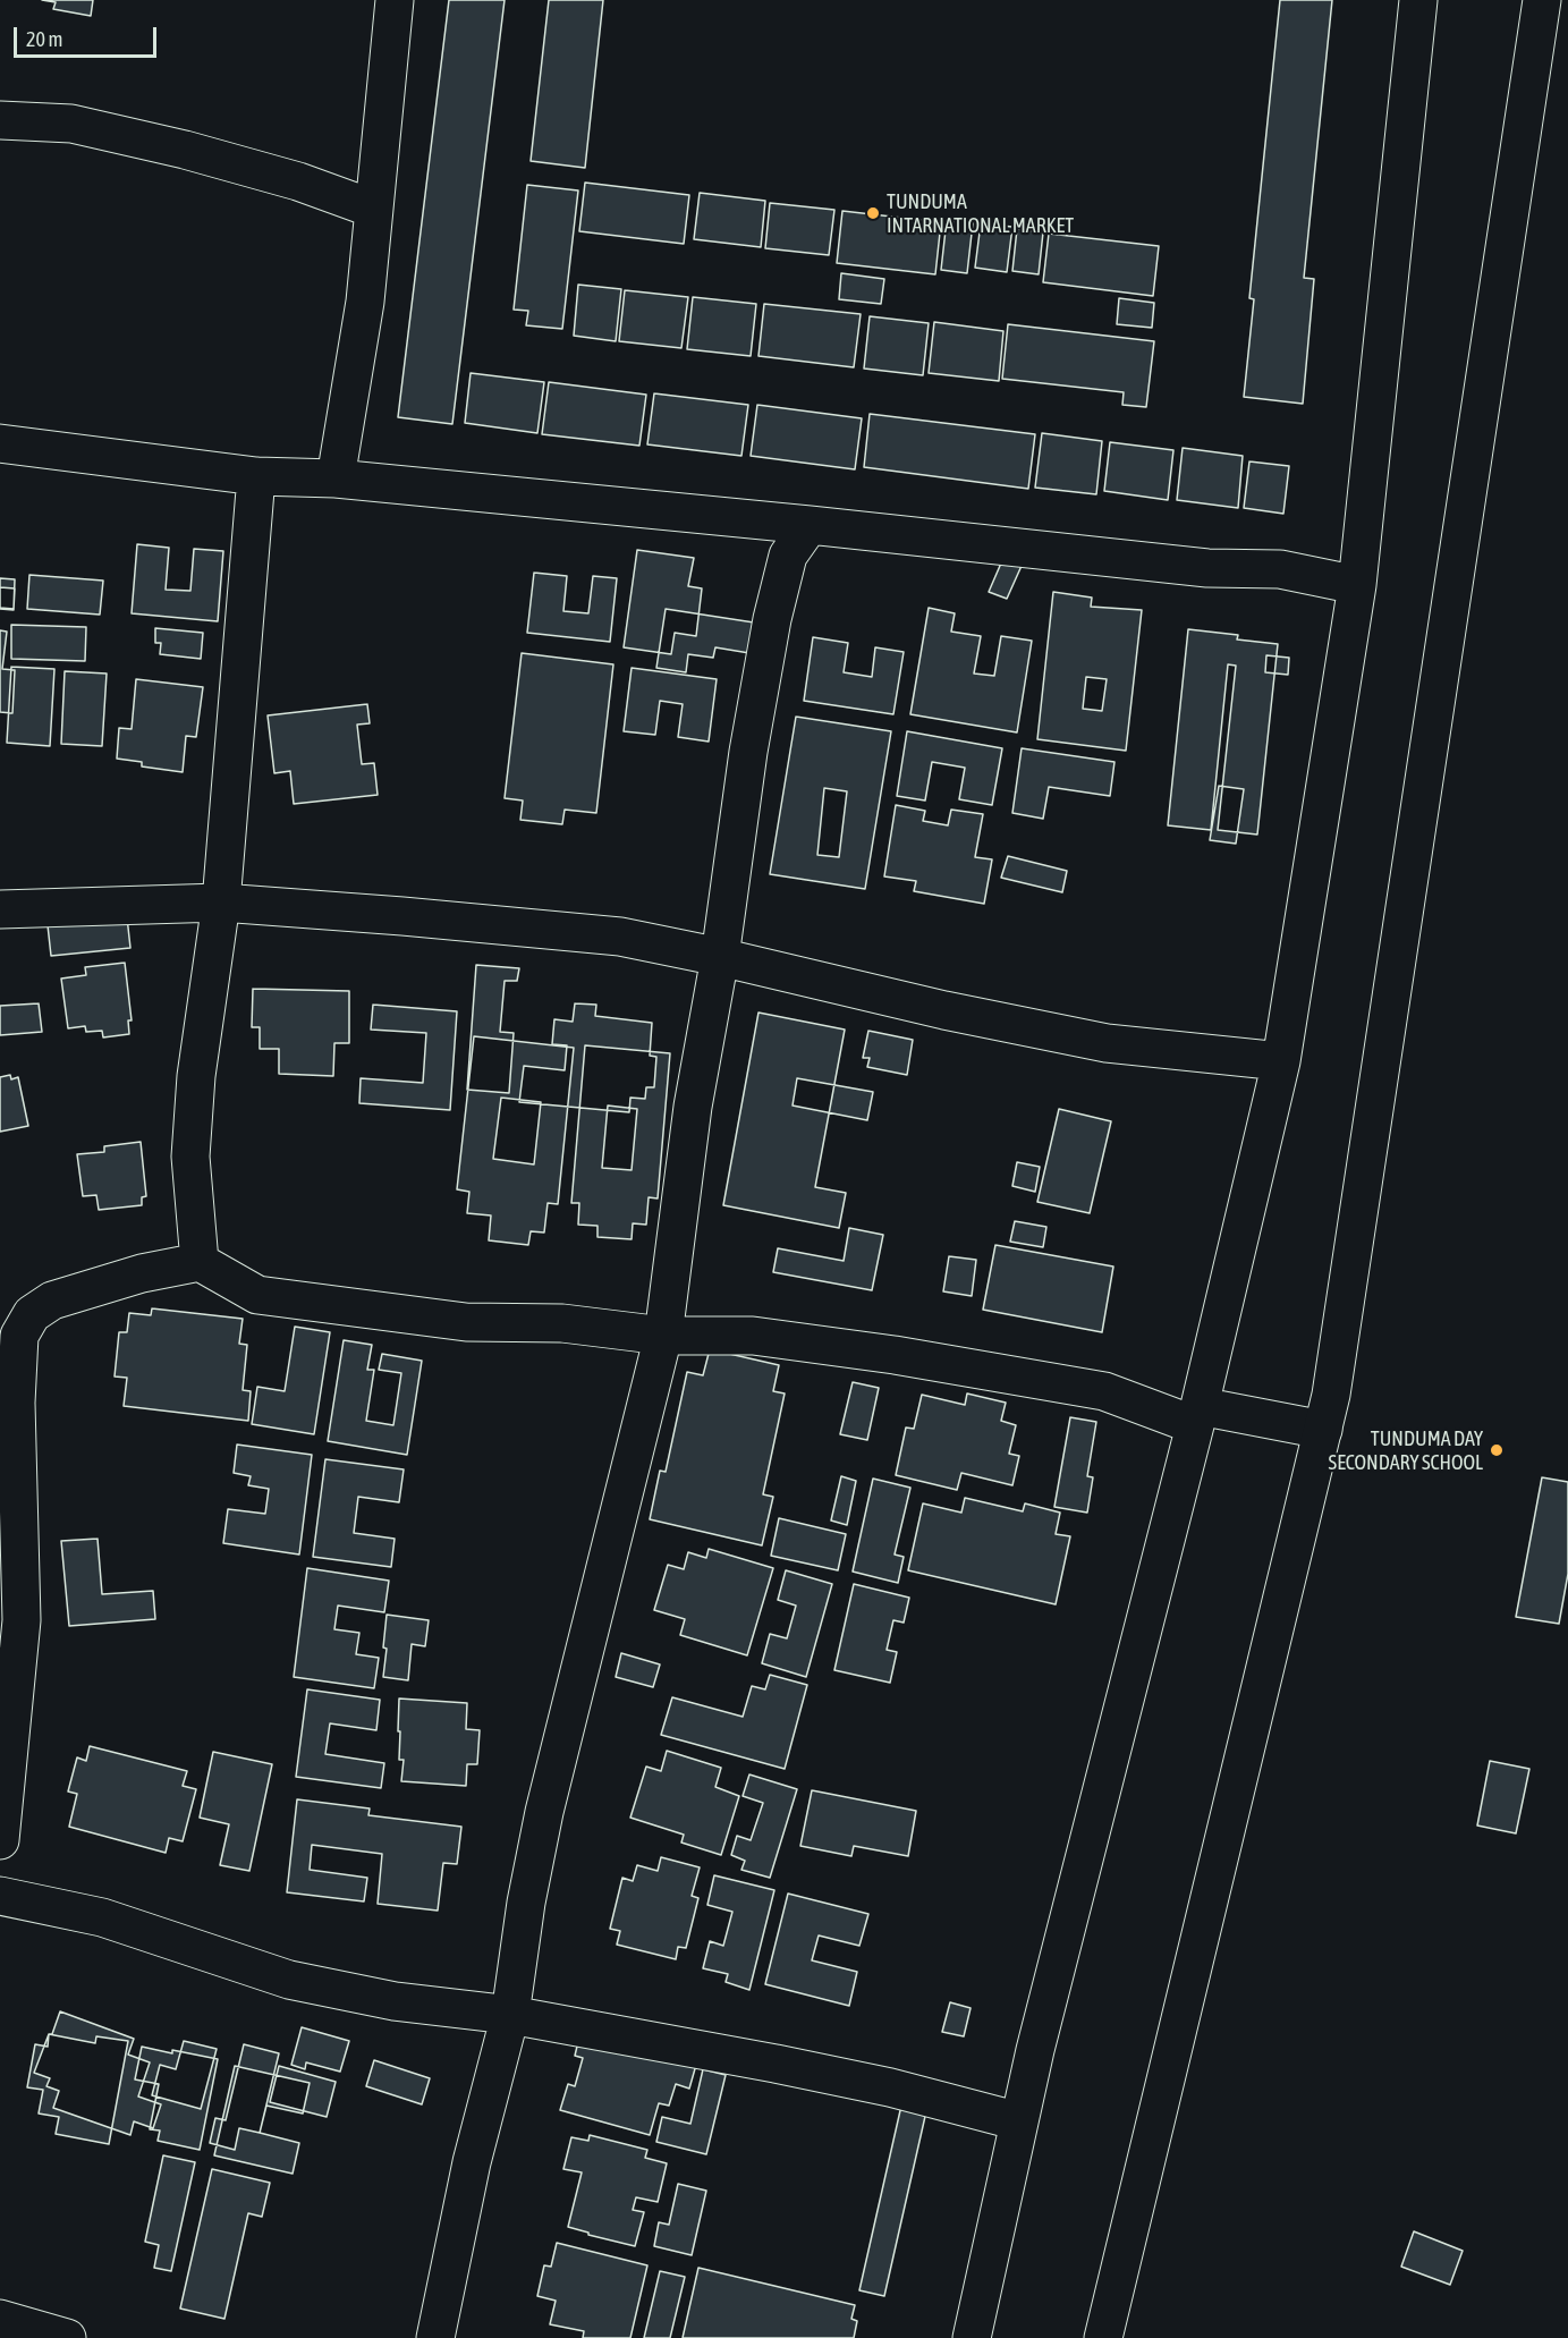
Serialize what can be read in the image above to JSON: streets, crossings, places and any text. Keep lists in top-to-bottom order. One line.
{"places":["TUNDUMA INTARNATIONAL MARKET","TUNDUMA DAY SECONDARY SCHOOL"],"scale_bar":"20 m"}
